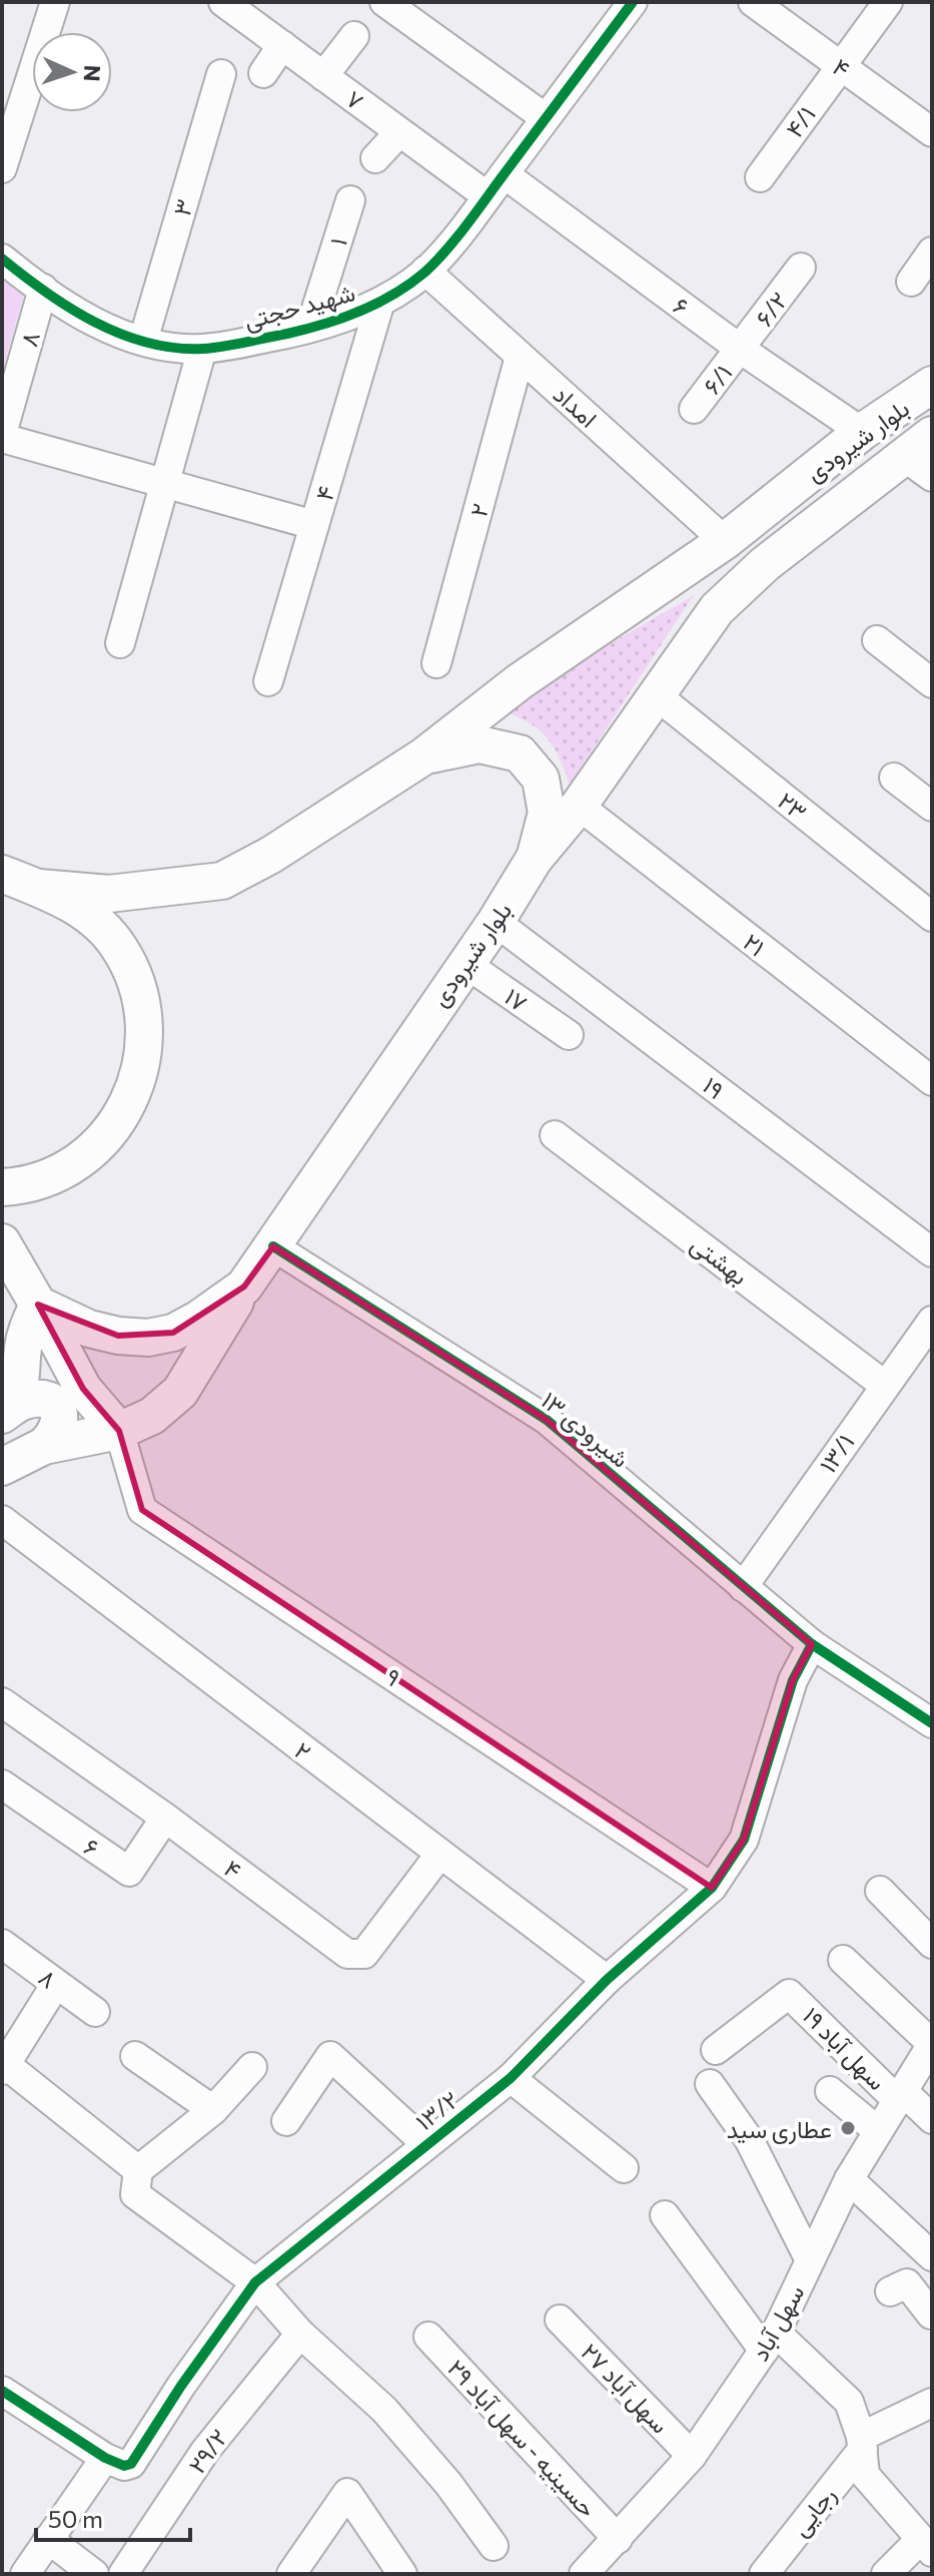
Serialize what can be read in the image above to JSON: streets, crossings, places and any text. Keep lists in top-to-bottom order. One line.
{"streets":{"main road":["بلوار شیرودی"],"street":["۴","۷","۴/۱","۳","۱","شهید حجتی","۶","۶/۲","۸","۶/۱","امداد","۲","۲۳","۲۱","۱۷","۱۹","بهشتی","شیرودی ۱۳","۱۳/۱","۹","سهل آباد ۱۹","۱۳/۲","سهل آباد","سهل آباد ۲۷","حسینیه - سهل آباد ۲۹","۲۹/۲","رجایی"]},"crossings":[["۴","۴/۱"],["۴","شهید حجتی"],["۴","۶"],["۴","۲"],["۷","شهید حجتی"],["۷","۶"],["۳","شهید حجتی"],["۱","شهید حجتی"],["شهید حجتی","۶"],["شهید حجتی","۸"],["شهید حجتی","امداد"],["۶","۶/۲"],["۶","۶/۱"],["۶","بلوار شیرودی"],["۶/۲","۶/۱"],["امداد","بلوار شیرودی"],["امداد","۲"],["بلوار شیرودی","۲۳"],["بلوار شیرودی","۲۱"],["بلوار شیرودی","۱۷"],["بلوار شیرودی","۱۹"],["بلوار شیرودی","شیرودی ۱۳"],["۲","۱۳/۲"],["بهشتی","۱۳/۱"],["شیرودی ۱۳","۱۳/۱"],["شیرودی ۱۳","۱۳/۲"],["۹","۱۳/۲"],["سهل آباد ۱۹","سهل آباد"],["سهل آباد","سهل آباد ۲۷"],["سهل آباد","حسینیه - سهل آباد ۲۹"]],"places":["عطاری سید"],"scale_bar":"50 m","north":"right"}
